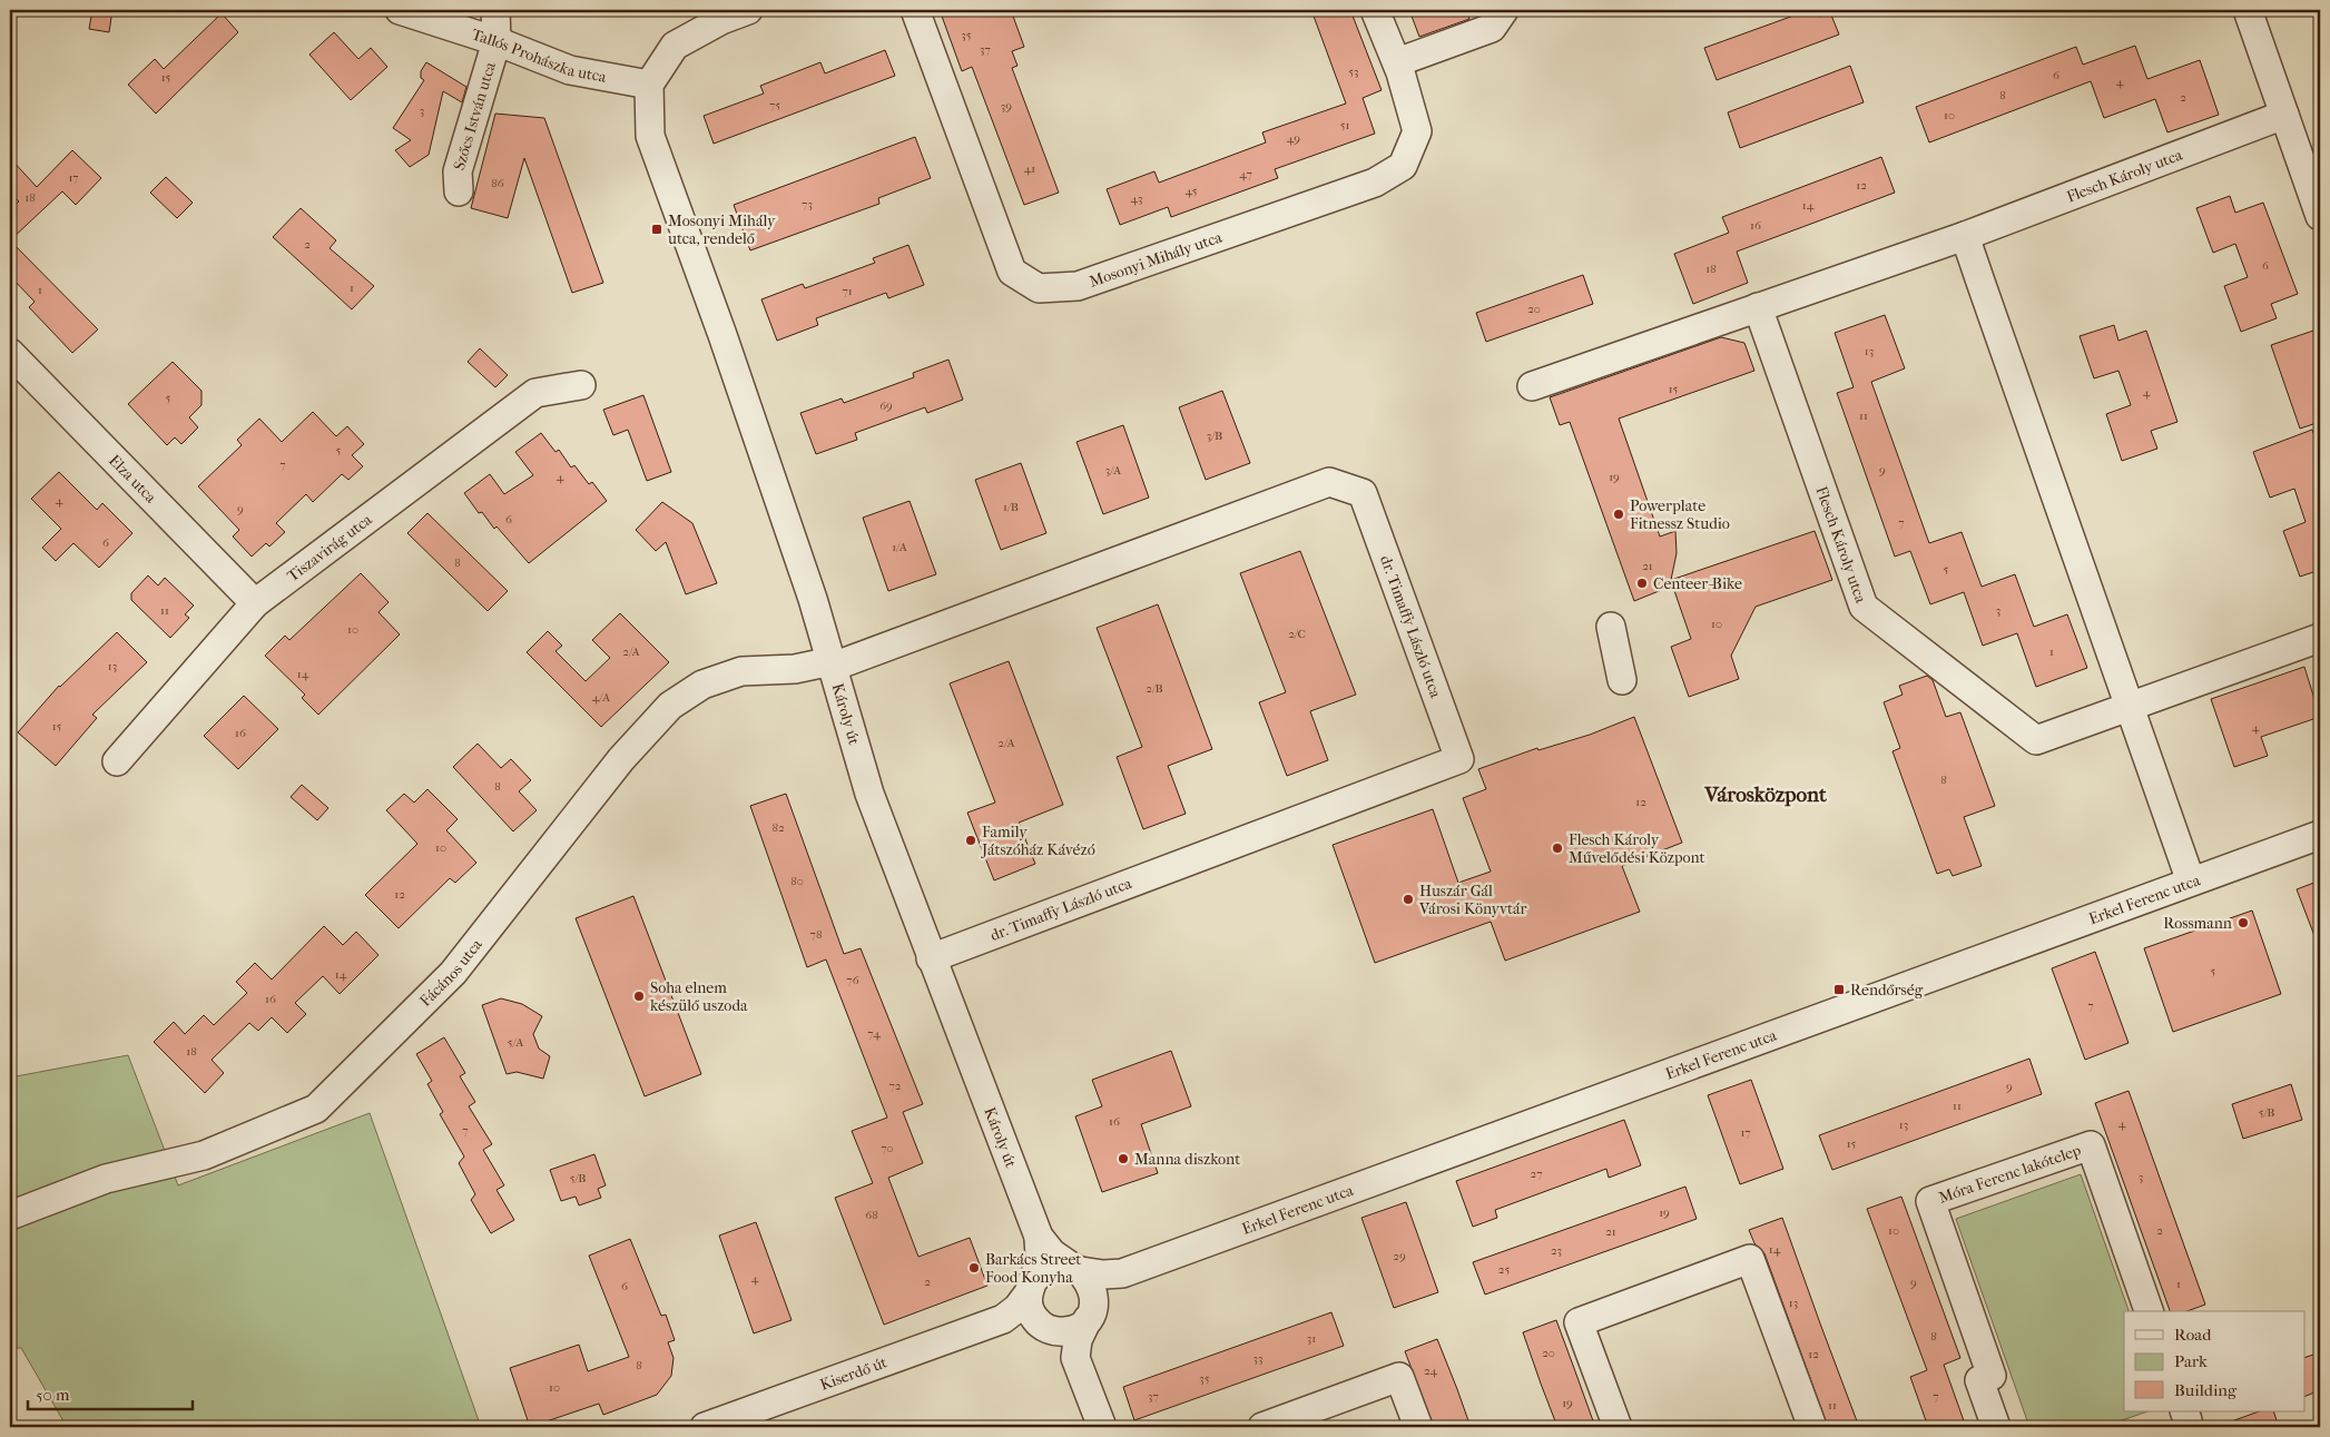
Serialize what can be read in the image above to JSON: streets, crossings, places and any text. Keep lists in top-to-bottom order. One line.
{"streets":{"street":["Tallós Prohászka utca","Szőcs István utca","Flesch Károly utca","Mosonyi Mihály utca","Elza utca","Tiszavirág utca","dr. Timaffy László utca","Károly út","Erkel Ferenc utca","Fácános utca","Móra Ferenc lakótelep","Kiserdő út"]},"crossings":[["Tallós Prohászka utca","Szőcs István utca"],["Tallós Prohászka utca","Károly út"],["Elza utca","Tiszavirág utca"],["dr. Timaffy László utca","Károly út"],["dr. Timaffy László utca","Fácános utca"],["Károly út","Erkel Ferenc utca"],["Károly út","Fácános utca"],["Károly út","Kiserdő út"],["Erkel Ferenc utca","Kiserdő út"]],"districts":["Városközpont"],"places":{"transit":["Mosonyi Mihály utca, rendelő","Rendőrség"],"other":["Powerplate Fitnessz Studio","Centeer-Bike","Family Játszóház Kávézó","Flesch Károly Művelődési Központ","Huszár Gál Városi Könyvtár","Rossmann","Soha elnem készülő uszoda","Manna diszkont","Barkács Street Food Konyha"]},"house_numbers":["35","37","53","6","15","4","8","2","75","39","3","10","51","49","41","47","17","86","12","45","18","43","73","14","16","2","6","18","1","1","71","20","13","15","4","5","69","11","3/B","5","7","3/A","9","4","19","4","1/B","9","6","7","6","1/A","8","21","5","11","3","10","10","2/C","2/A","1","13","14","2/B","4/A","15","4","16","2/A","8","8","12","82","10","80","12","78","5","14","76","16","7","74","5/A","18","72","9","11","5/B","16","4","13","7","17","15","70","27","3","5/B","19","68","10","2","21","14","23","29","25","4","2","9","1","6","13","8","31","20","12","33","8","24","35","10","37","7","19","11"],"legend":["Road","Park","Building"],"scale_bar":"50 m"}
